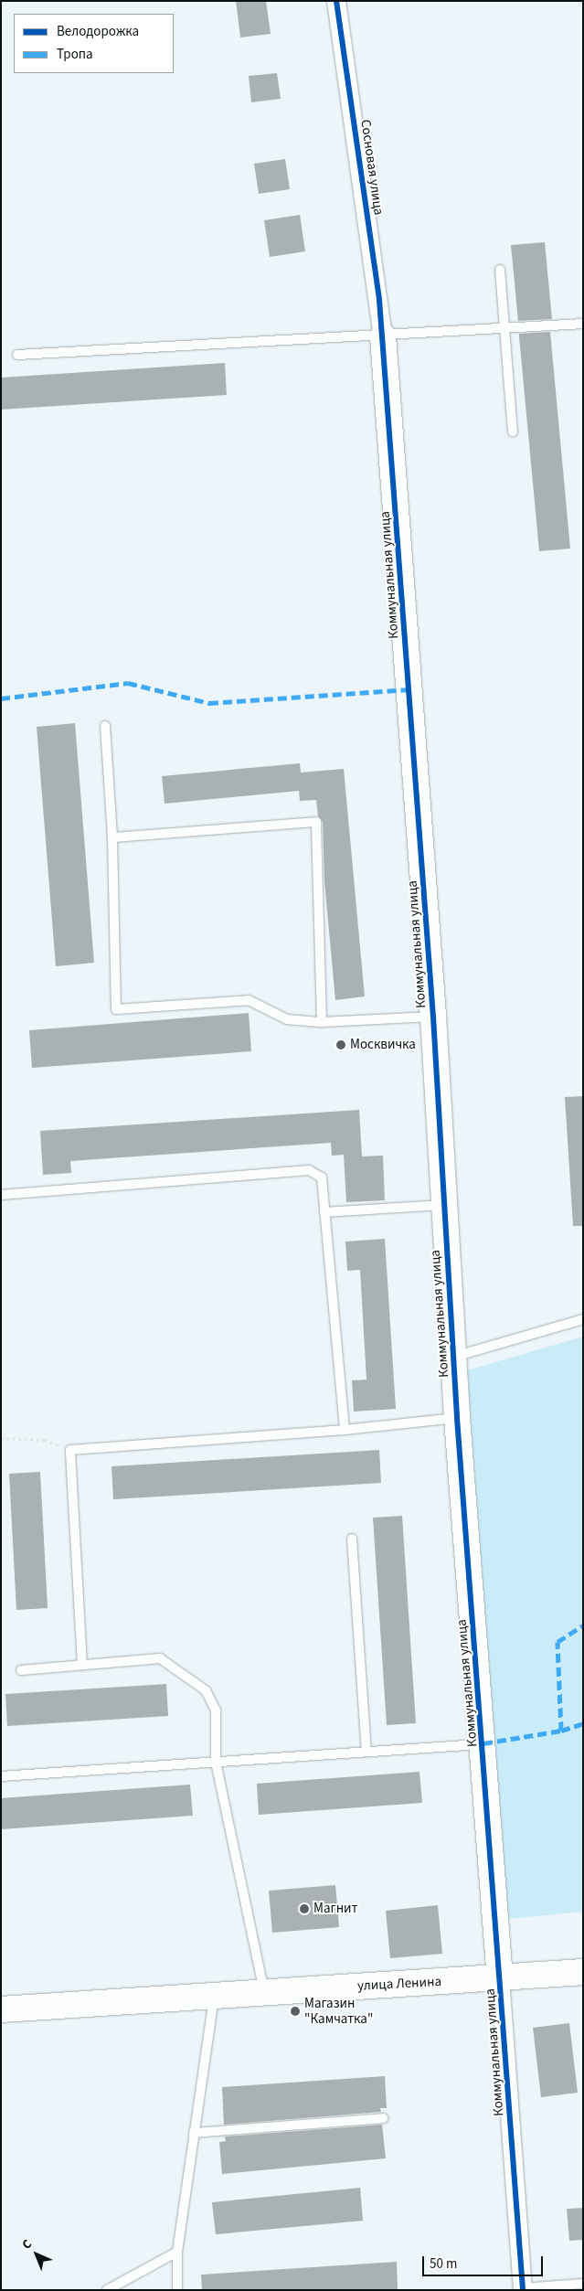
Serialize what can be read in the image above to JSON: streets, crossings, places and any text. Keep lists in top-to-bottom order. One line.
{"streets":{"street":["Сосновая улица","Коммунальная улица","улица Ленина"]},"crossings":[["Сосновая улица","Коммунальная улица"],["Коммунальная улица","улица Ленина"]],"places":["Москвичка","Магнит","Магазин \"Камчатка\""],"legend":["Велодорожка","Тропа"],"scale_bar":"50 m","north":"top left"}
